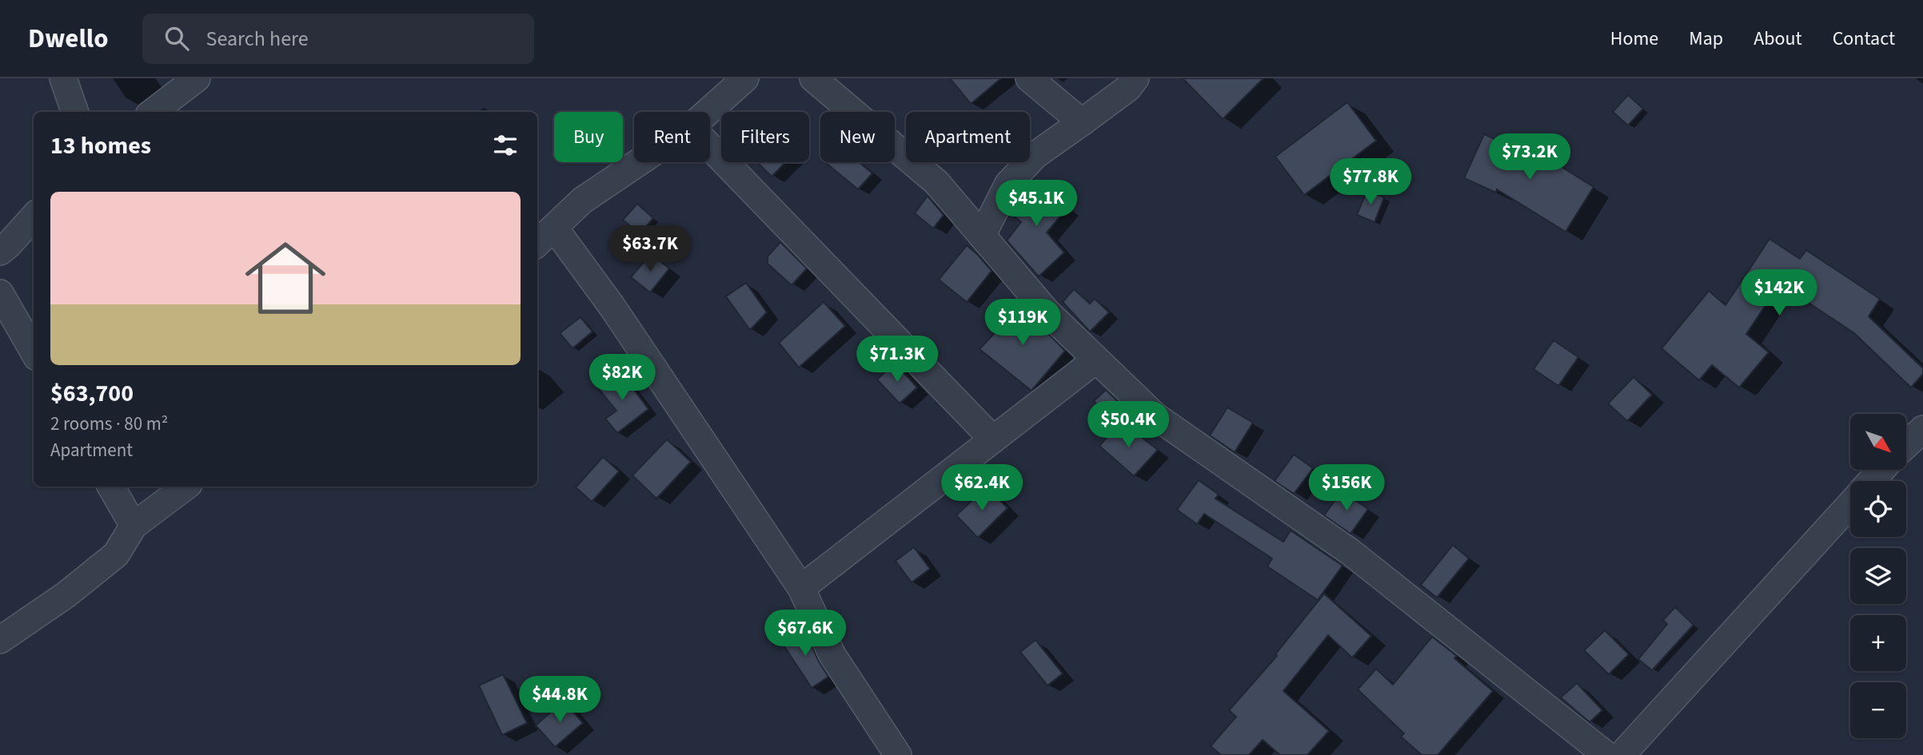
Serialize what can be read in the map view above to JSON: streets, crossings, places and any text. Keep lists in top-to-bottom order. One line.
{"north":"bottom right","page":{"header":"Dwello","search":"Search here","nav":["Home","Map","About","Contact"],"chip":["Buy","Rent","Filters","New","Apartment"],"heading":"13 homes","price":["$73.2K","$77.8K","$45.1K","$63.7K","$142K","$119K","$71.3K","$82K","$50.4K","$62.4K","$156K","$67.6K","$44.8K"],"list":[{"name":"$63,700","note":"2 rooms · 80 m² · Apartment"}],"map_buttons":["+","−"]}}
